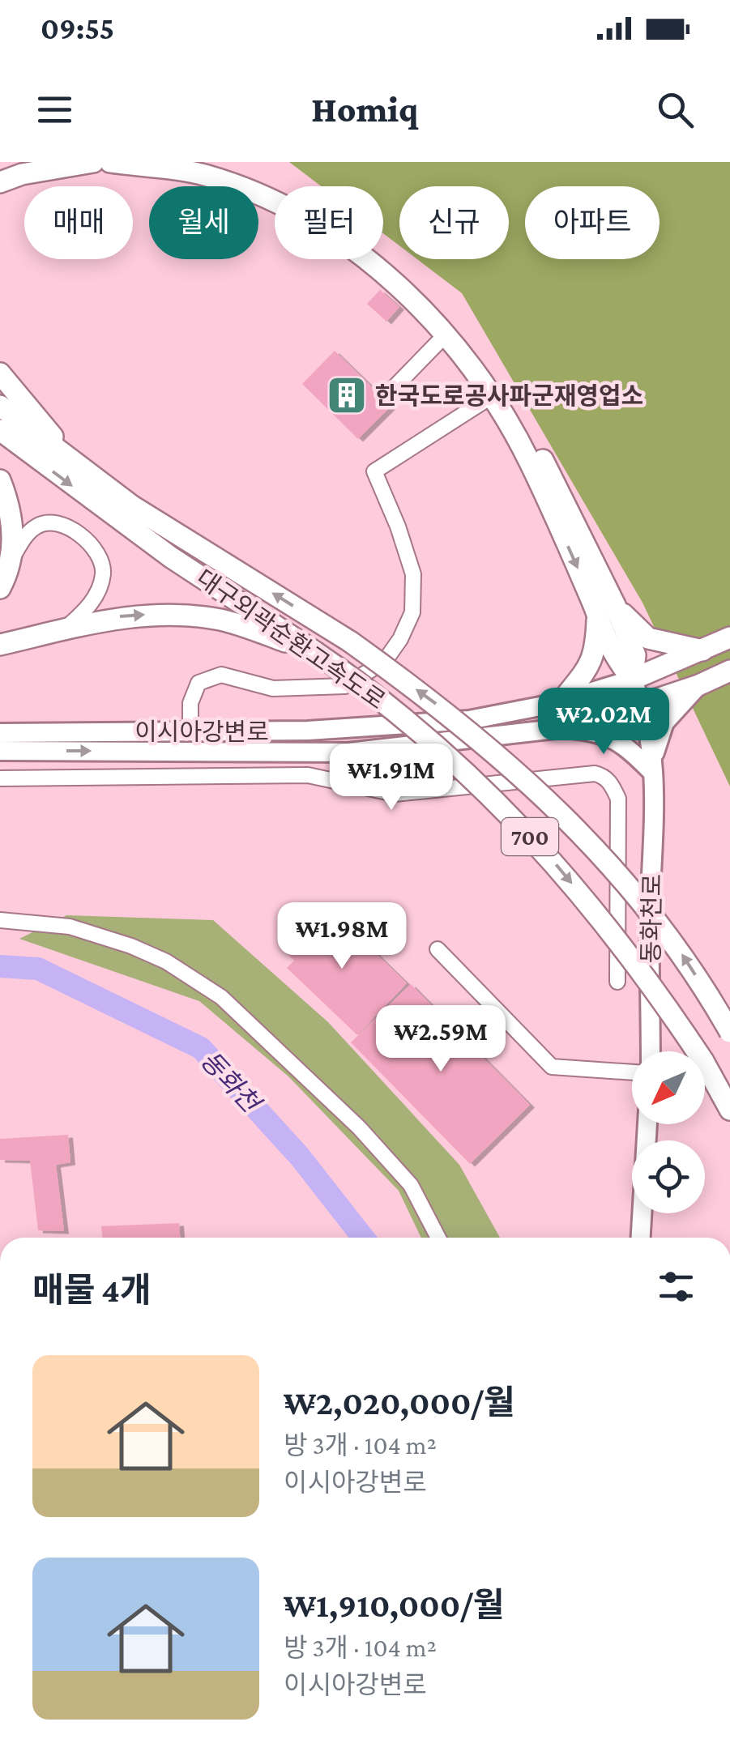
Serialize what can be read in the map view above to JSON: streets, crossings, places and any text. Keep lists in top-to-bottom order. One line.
{"streets":{"highway":["대구외곽순환고속도로","이시아강변로","700"],"main road":["동화천로"]},"crossings":[["이시아강변로","동화천로"]],"water":["동화천"],"places":{"building":["한국도로공사파군재영업소"]},"north":"bottom left","page":{"status":"09:55","header":"Homiq","chip":["매매","월세","필터","신규","아파트"],"price":["₩2.02M","₩1.91M","₩1.98M","₩2.59M"],"heading":"매물 4개","list":[{"name":"₩2,020,000/월","note":"방 3개 · 104 m² · 이시아강변로"},{"name":"₩1,910,000/월","note":"방 3개 · 104 m² · 이시아강변로"}]}}
